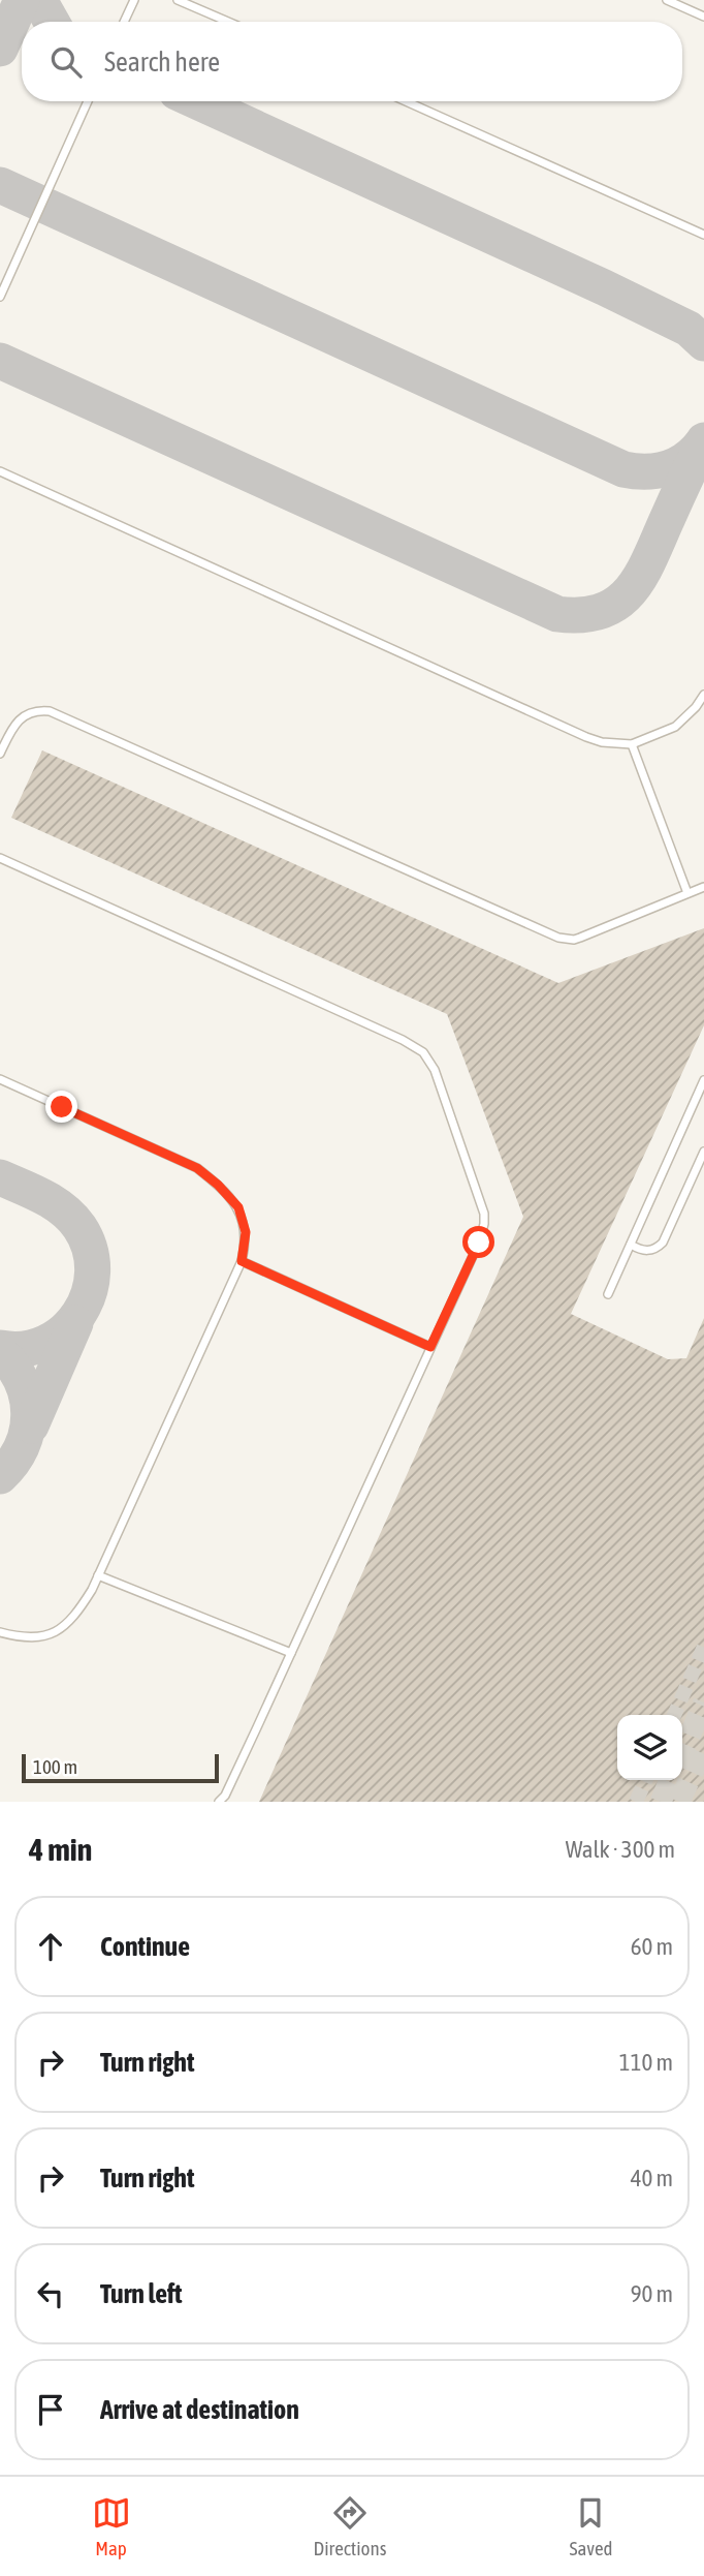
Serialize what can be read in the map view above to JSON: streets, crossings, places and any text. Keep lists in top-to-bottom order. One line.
{"scale_bar":"100 m","page":{"search":"Search here","scale":"100 m","heading":["4 min","Walk · 300 m"],"list":[["Continue","60 m"],["Turn right","110 m"],["Turn right","40 m"],["Turn left","90 m"],"Arrive at destination"],"nav":["Map","Directions","Saved"]}}
